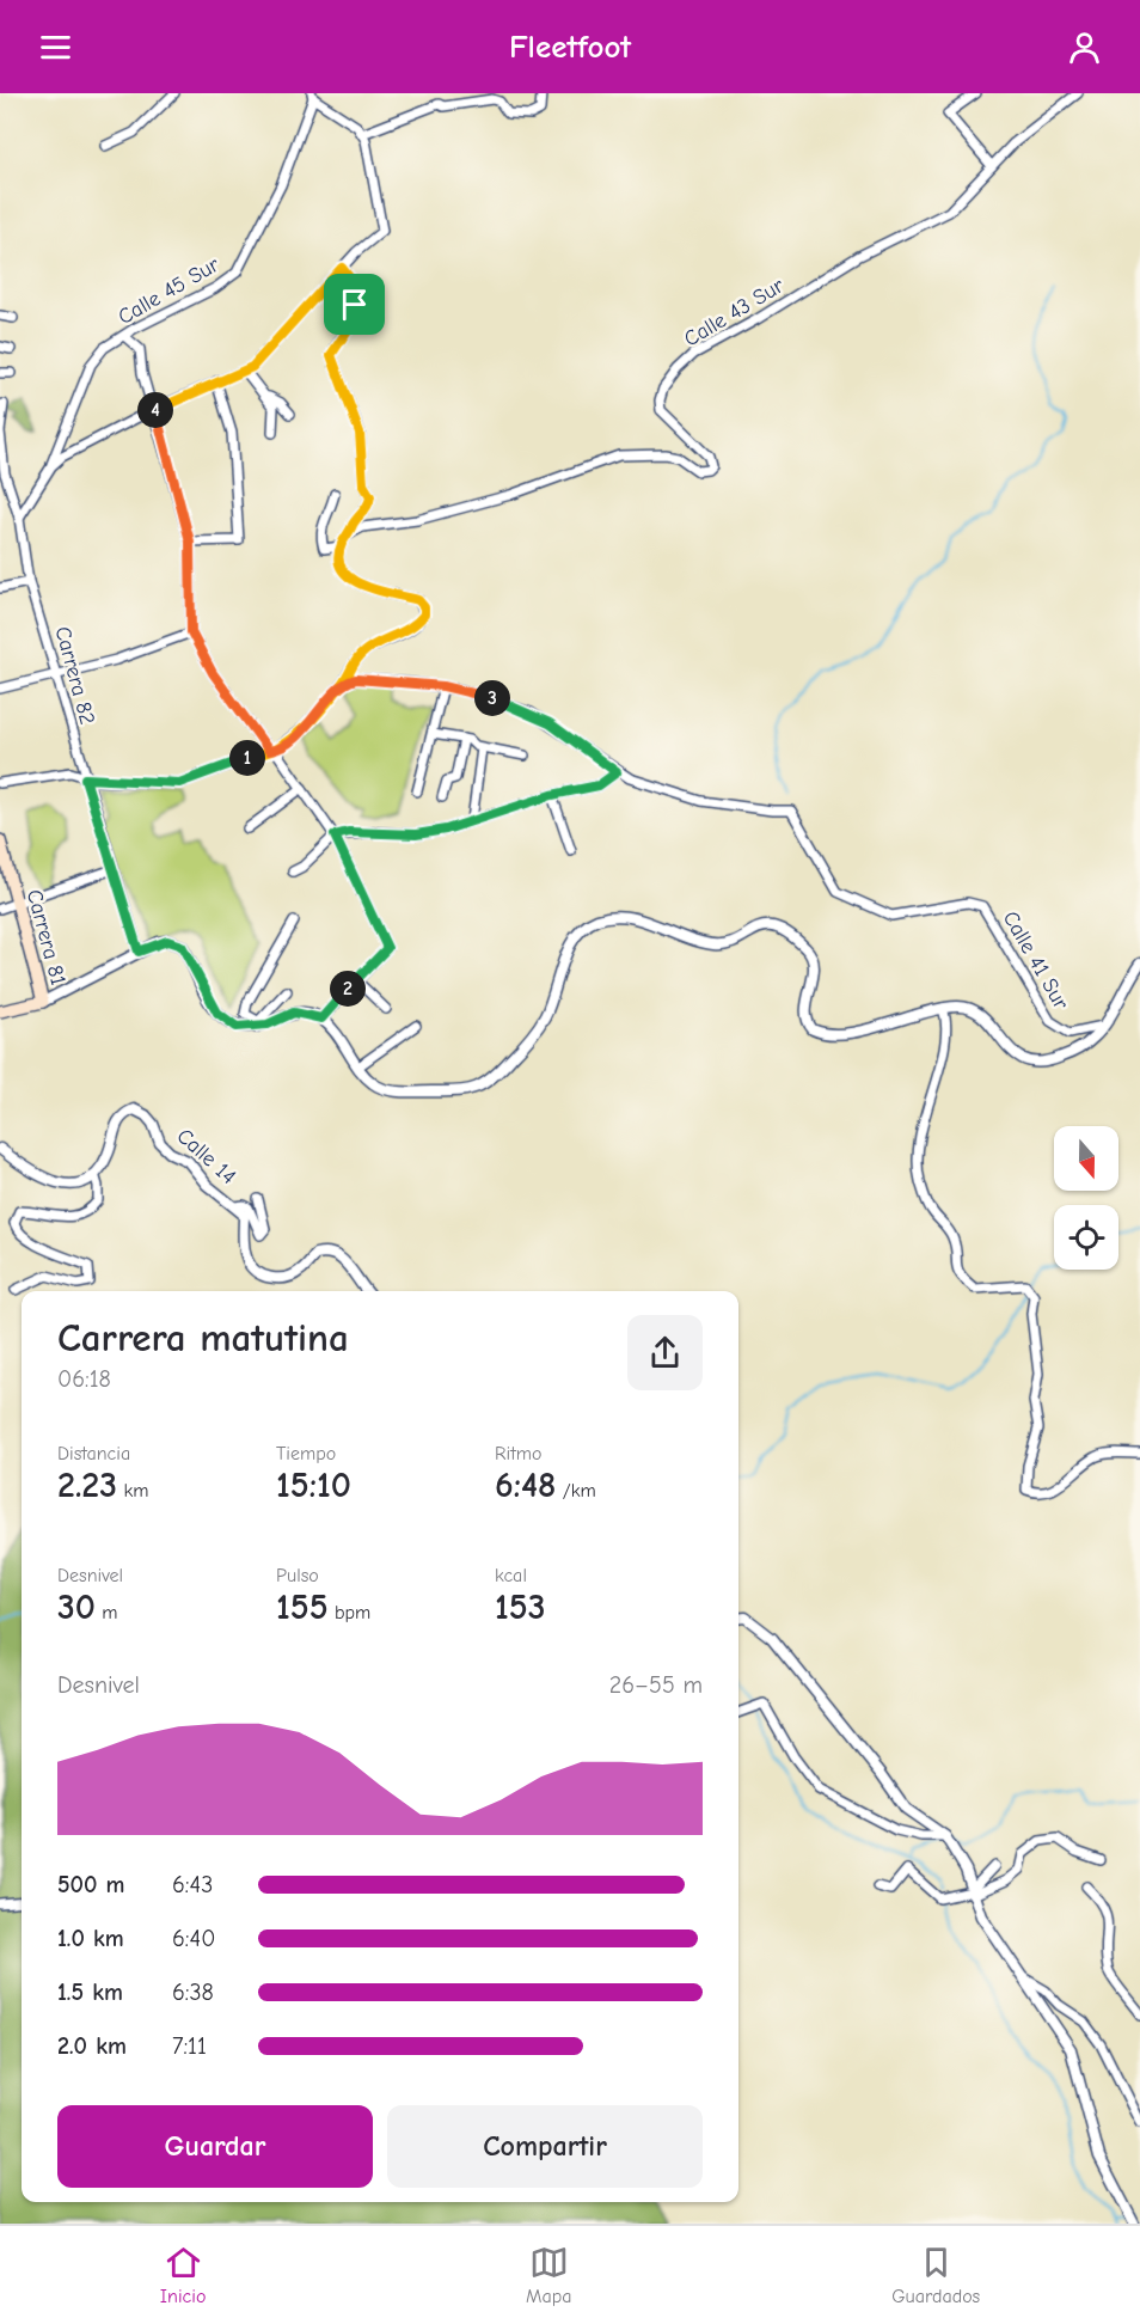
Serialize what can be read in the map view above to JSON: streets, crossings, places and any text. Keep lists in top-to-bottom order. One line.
{"streets":{"main road":["Carrera 81"],"street":["Calle 45 Sur","Calle 43 Sur","Carrera 82","Calle 41 Sur","Calle 14"]},"north":"bottom","page":{"header":"Fleetfoot","pins":["4","3","1","2"],"heading":["Carrera matutina","06:18"],"stats":[["Distancia","2.23 km"],["Tiempo","15:10"],["Ritmo","6:48 /km"],["Desnivel","30 m"],["Pulso","155 bpm"],["kcal","153"]],"chart":["Desnivel","26–55 m"],"list":[{"name":"500 m","note":"6:43"},{"name":"1.0 km","note":"6:40"},{"name":"1.5 km","note":"6:38"},{"name":"2.0 km","note":"7:11"}],"buttons":["Guardar","Compartir"],"tabs":["Inicio","Mapa","Guardados"]}}
